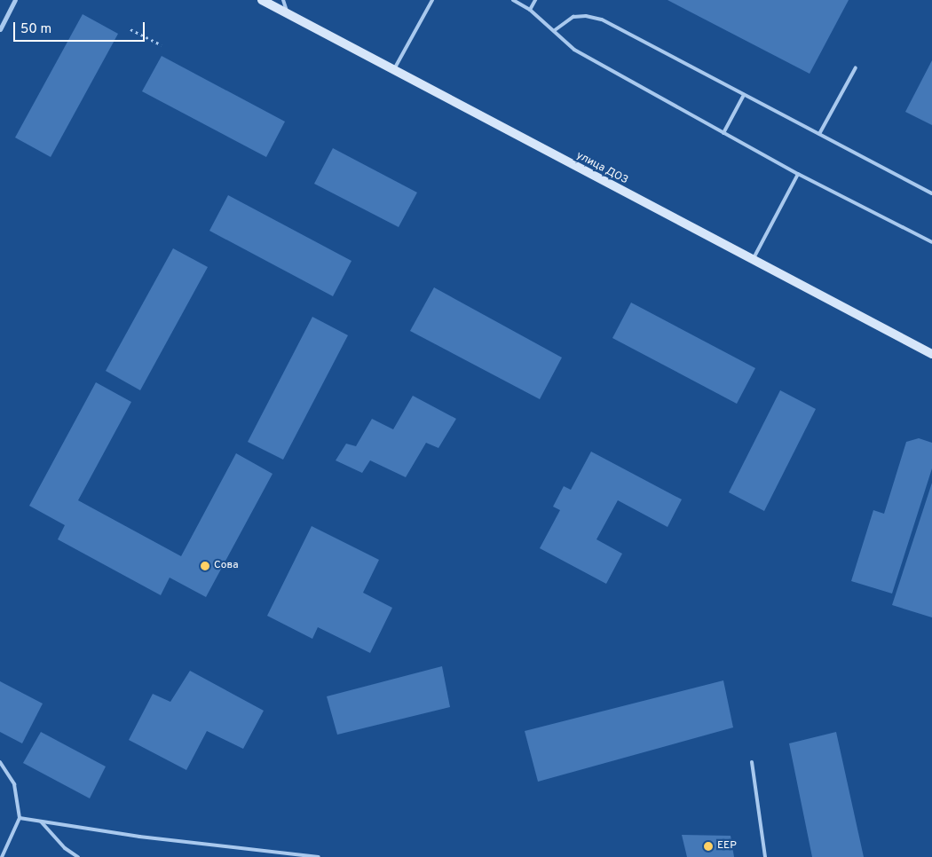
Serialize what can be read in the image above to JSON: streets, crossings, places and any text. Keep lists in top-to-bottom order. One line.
{"streets":{"main road":["улица ДОЗ"]},"places":["Сова","EEP"],"scale_bar":"50 m"}
